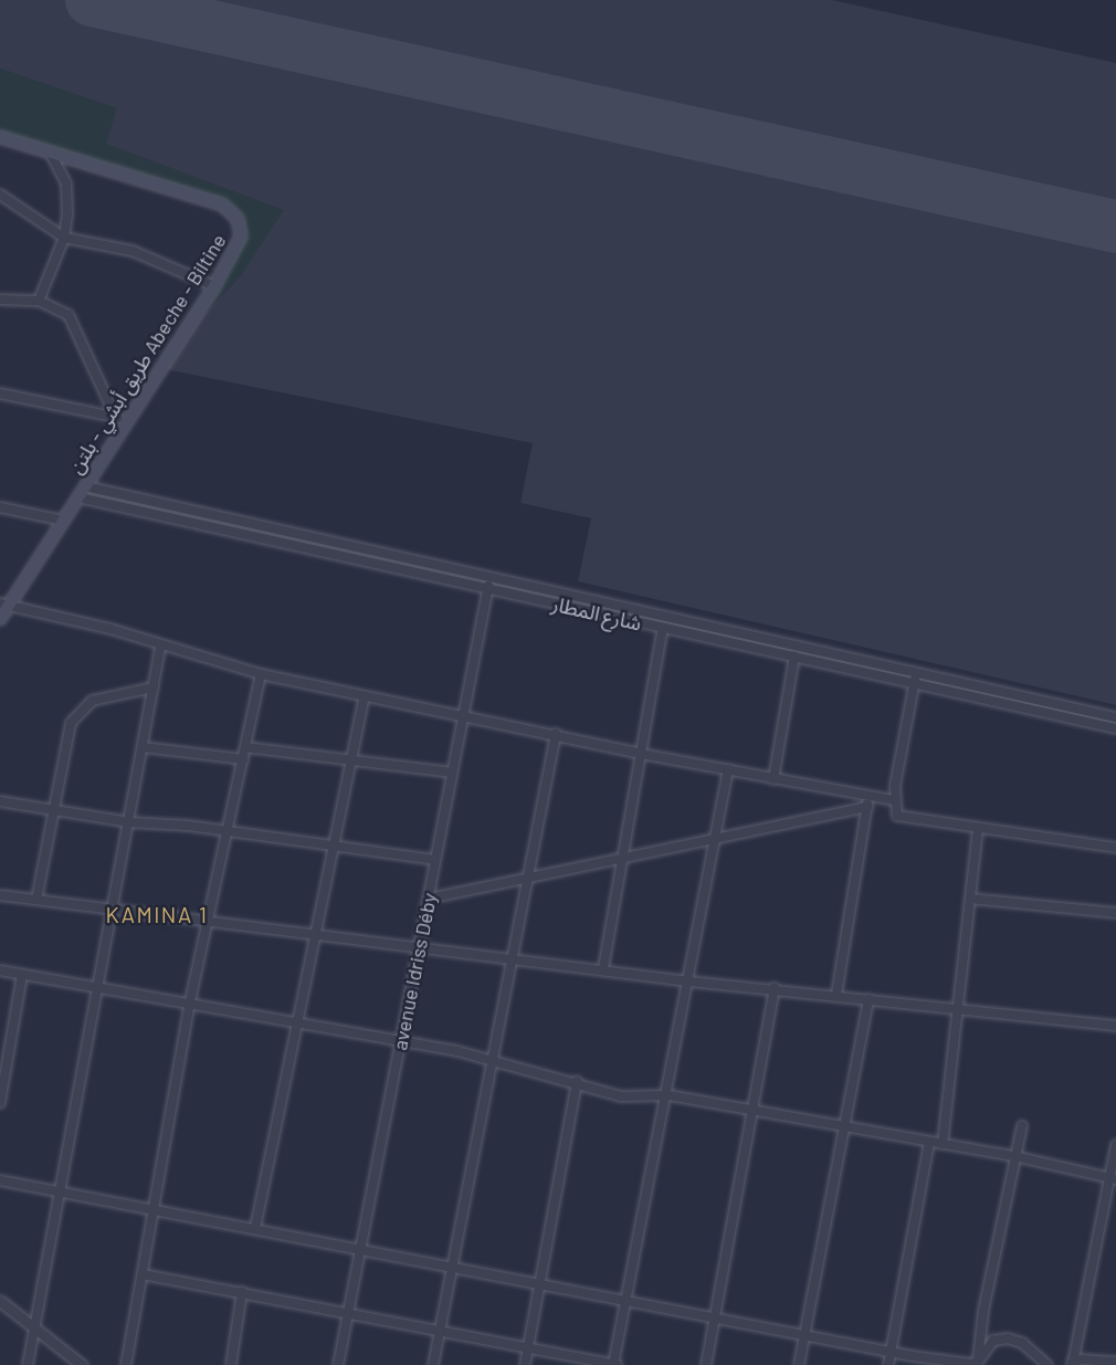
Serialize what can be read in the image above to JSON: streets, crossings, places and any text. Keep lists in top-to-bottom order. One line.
{"streets":{"main road":["طريق أبشي - بلتن Abeche - Biltine"],"street":["شارع المطار","avenue Idriss Déby"]},"crossings":[["طريق أبشي - بلتن Abeche - Biltine","شارع المطار"],["شارع المطار","avenue Idriss Déby"]],"districts":["KAMINA 1"]}
